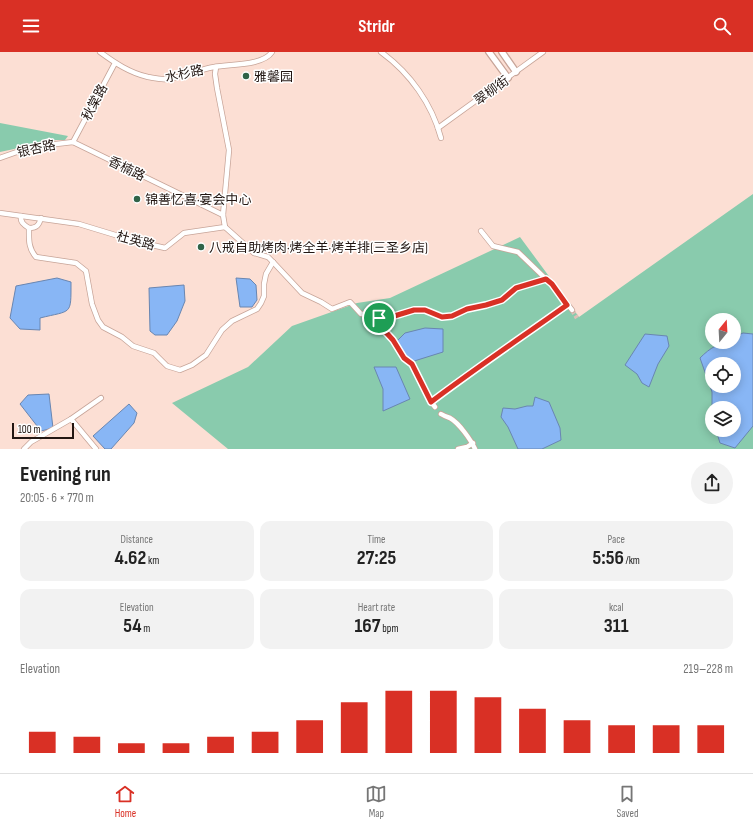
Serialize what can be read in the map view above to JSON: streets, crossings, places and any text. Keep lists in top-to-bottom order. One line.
{"streets":{"street":["水杉路","翠柳街","秋棠路","银杏路","香楠路","杜英路"]},"crossings":[["水杉路","秋棠路"],["秋棠路","银杏路"],["秋棠路","香楠路"],["银杏路","香楠路"]],"places":["雅馨园","锦善忆喜·宴会中心","八戒自助烤肉·烤全羊·烤羊排(三圣乡店)"],"scale_bar":"100 m","north":"top","page":{"header":"Stridr","scale":"100 m","heading":["Evening run","20:05 · 6 × 770 m"],"stats":[["Distance","4.62 km"],["Time","27:25"],["Pace","5:56 /km"],["Elevation","54 m"],["Heart rate","167 bpm"],["kcal","311"]],"chart":["Elevation","219–228 m"],"tabs":["Home","Map","Saved"]}}
